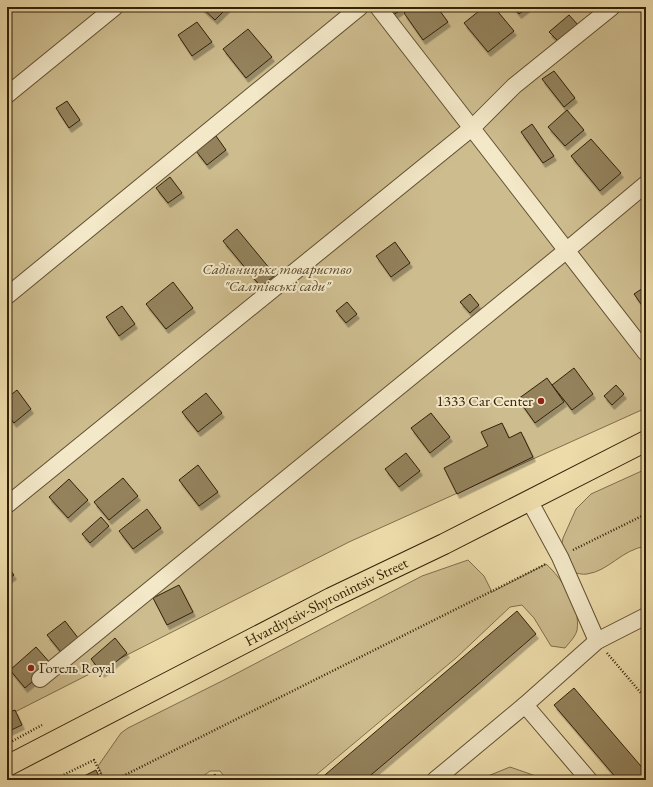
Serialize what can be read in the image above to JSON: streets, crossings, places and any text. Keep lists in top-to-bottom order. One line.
{"streets":{"main road":["Hvardiytsiv-Shyronintsiv Street"]},"parks":["Садівницьке товариство \"Салтівські сади\""],"places":["1333 Car Center","Готель Royal"]}
